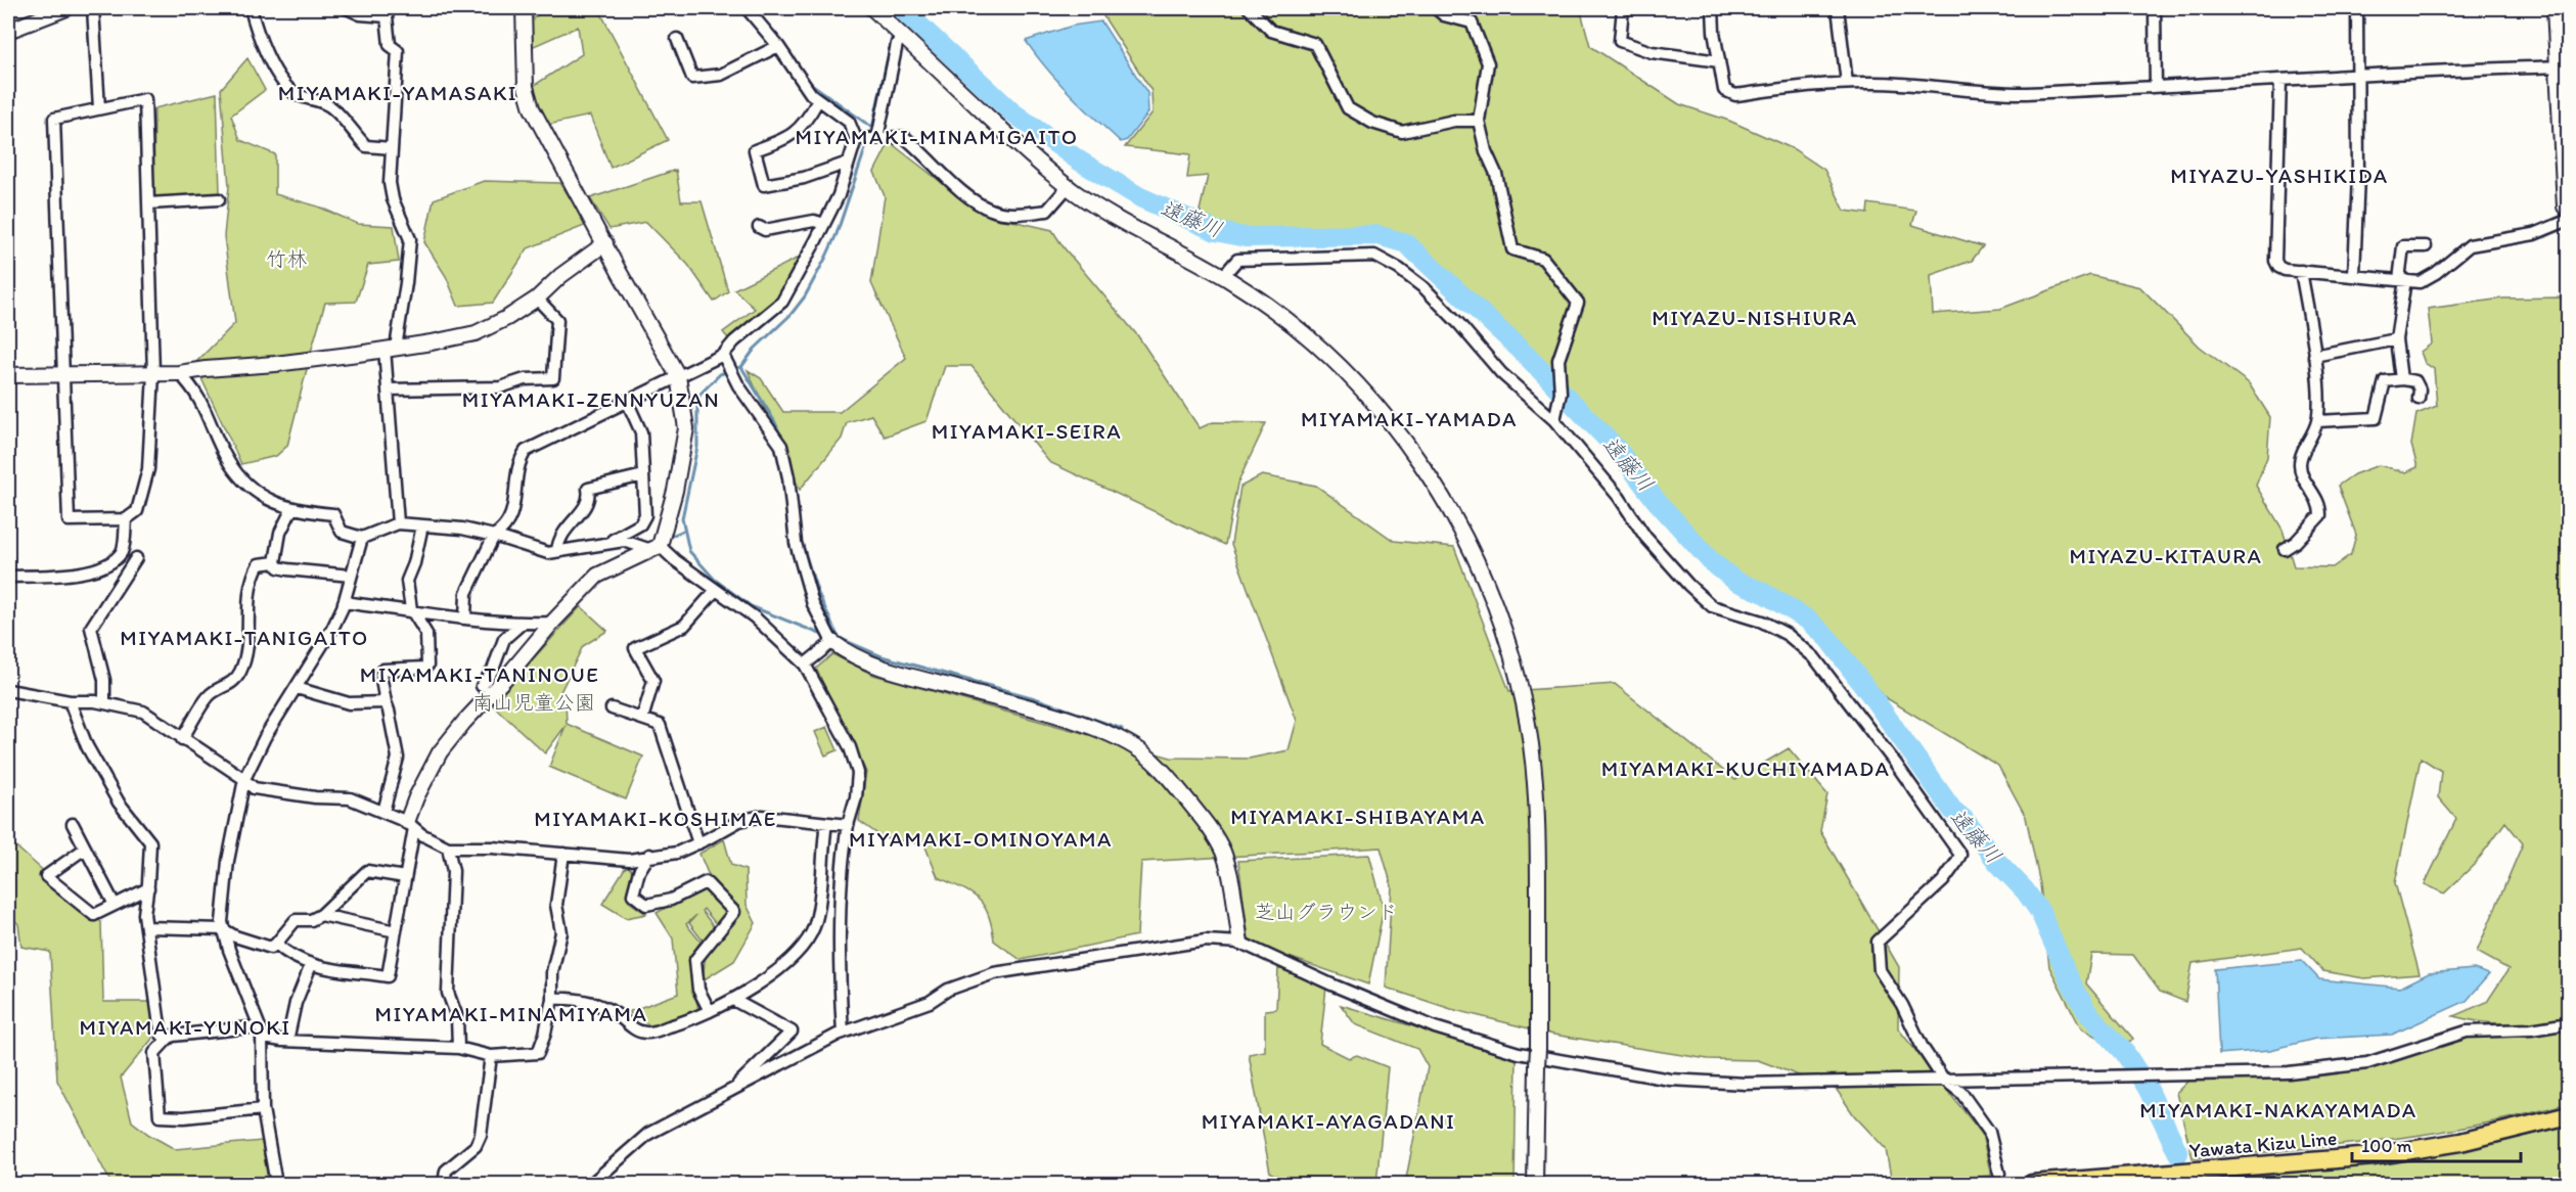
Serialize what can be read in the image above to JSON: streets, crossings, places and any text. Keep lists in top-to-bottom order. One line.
{"streets":{"main road":["Yawata Kizu Line"]},"districts":["MIYAMAKI-YAMASAKI","MIYAMAKI-MINAMIGAITO","MIYAZU-YASHIKIDA","MIYAZU-NISHIURA","MIYAMAKI-ZENNYUZAN","MIYAMAKI-YAMADA","MIYAMAKI-SEIRA","MIYAZU-KITAURA","MIYAMAKI-TANIGAITO","MIYAMAKI-TANINOUE","MIYAMAKI-KUCHIYAMADA","MIYAMAKI-SHIBAYAMA","MIYAMAKI-KOSHIMAE","MIYAMAKI-OMINOYAMA","MIYAMAKI-MINAMIYAMA","MIYAMAKI-YUNOKI","MIYAMAKI-NAKAYAMADA","MIYAMAKI-AYAGADANI"],"water":["遠藤川"],"parks":["竹林","南山児童公園","芝山グラウンド"],"scale_bar":"100 m"}
